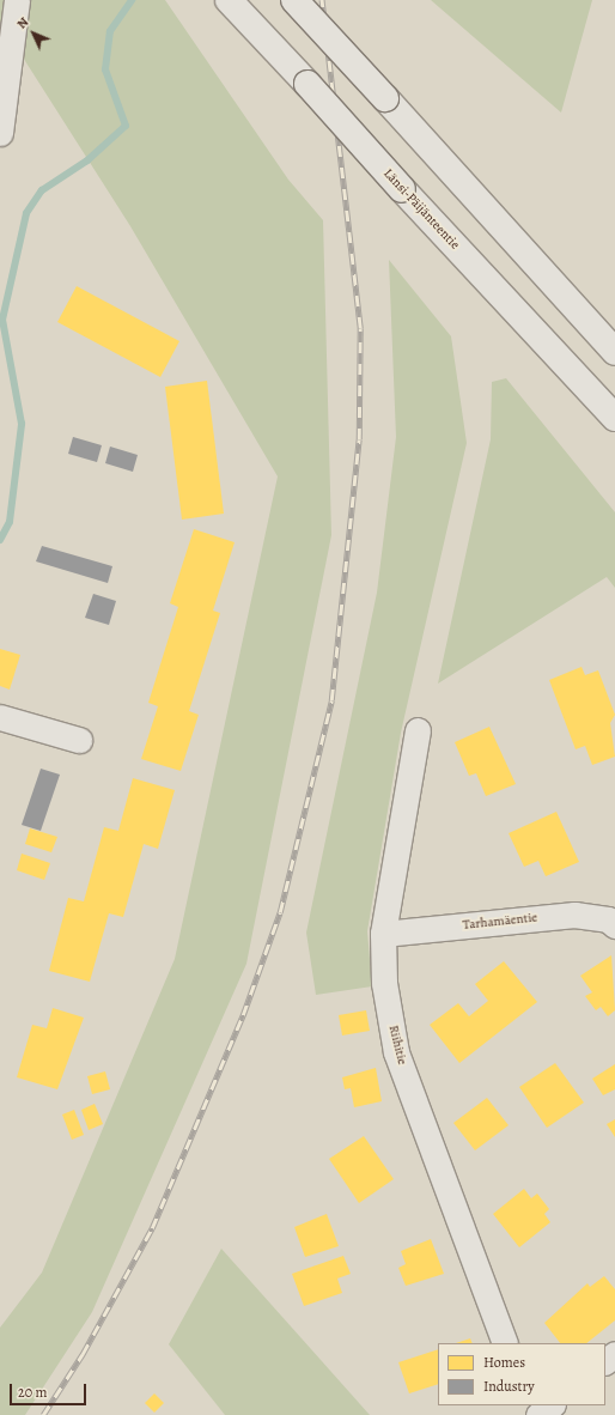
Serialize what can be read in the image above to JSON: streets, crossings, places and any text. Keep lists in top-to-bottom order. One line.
{"streets":{"main road":["Länsi-Päijänteentie"],"street":["Tarhamäentie","Riihitie"]},"crossings":[["Tarhamäentie","Riihitie"]],"legend":["Homes","Industry"],"scale_bar":"20 m","north":"top left"}
